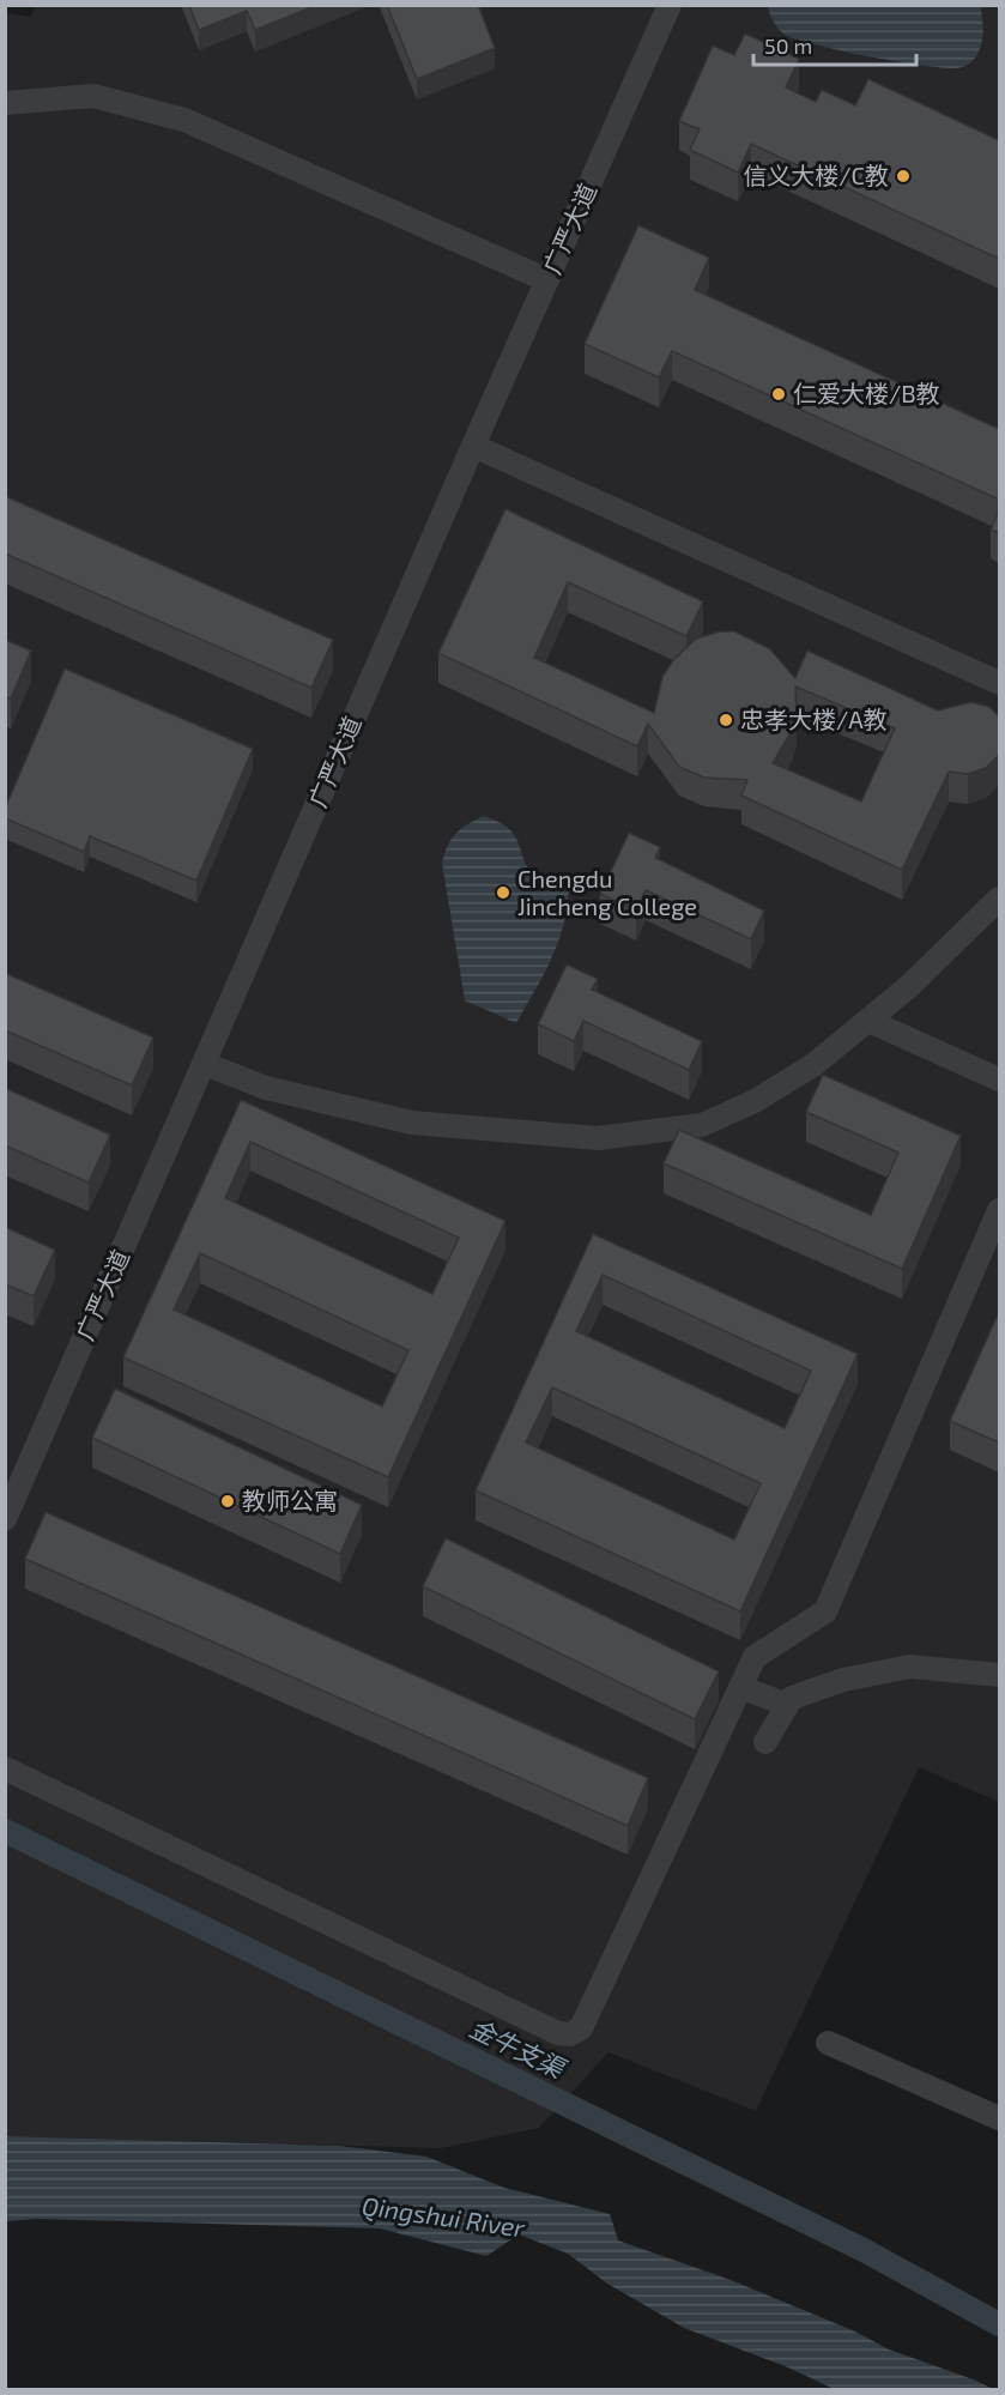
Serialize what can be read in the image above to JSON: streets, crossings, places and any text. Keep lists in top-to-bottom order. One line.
{"streets":{"street":["广严大道"]},"water":["金牛支渠","Qingshui River"],"places":["信义大楼/C教","仁爱大楼/B教","忠孝大楼/A教","Chengdu Jincheng College","教师公寓"],"scale_bar":"50 m"}
